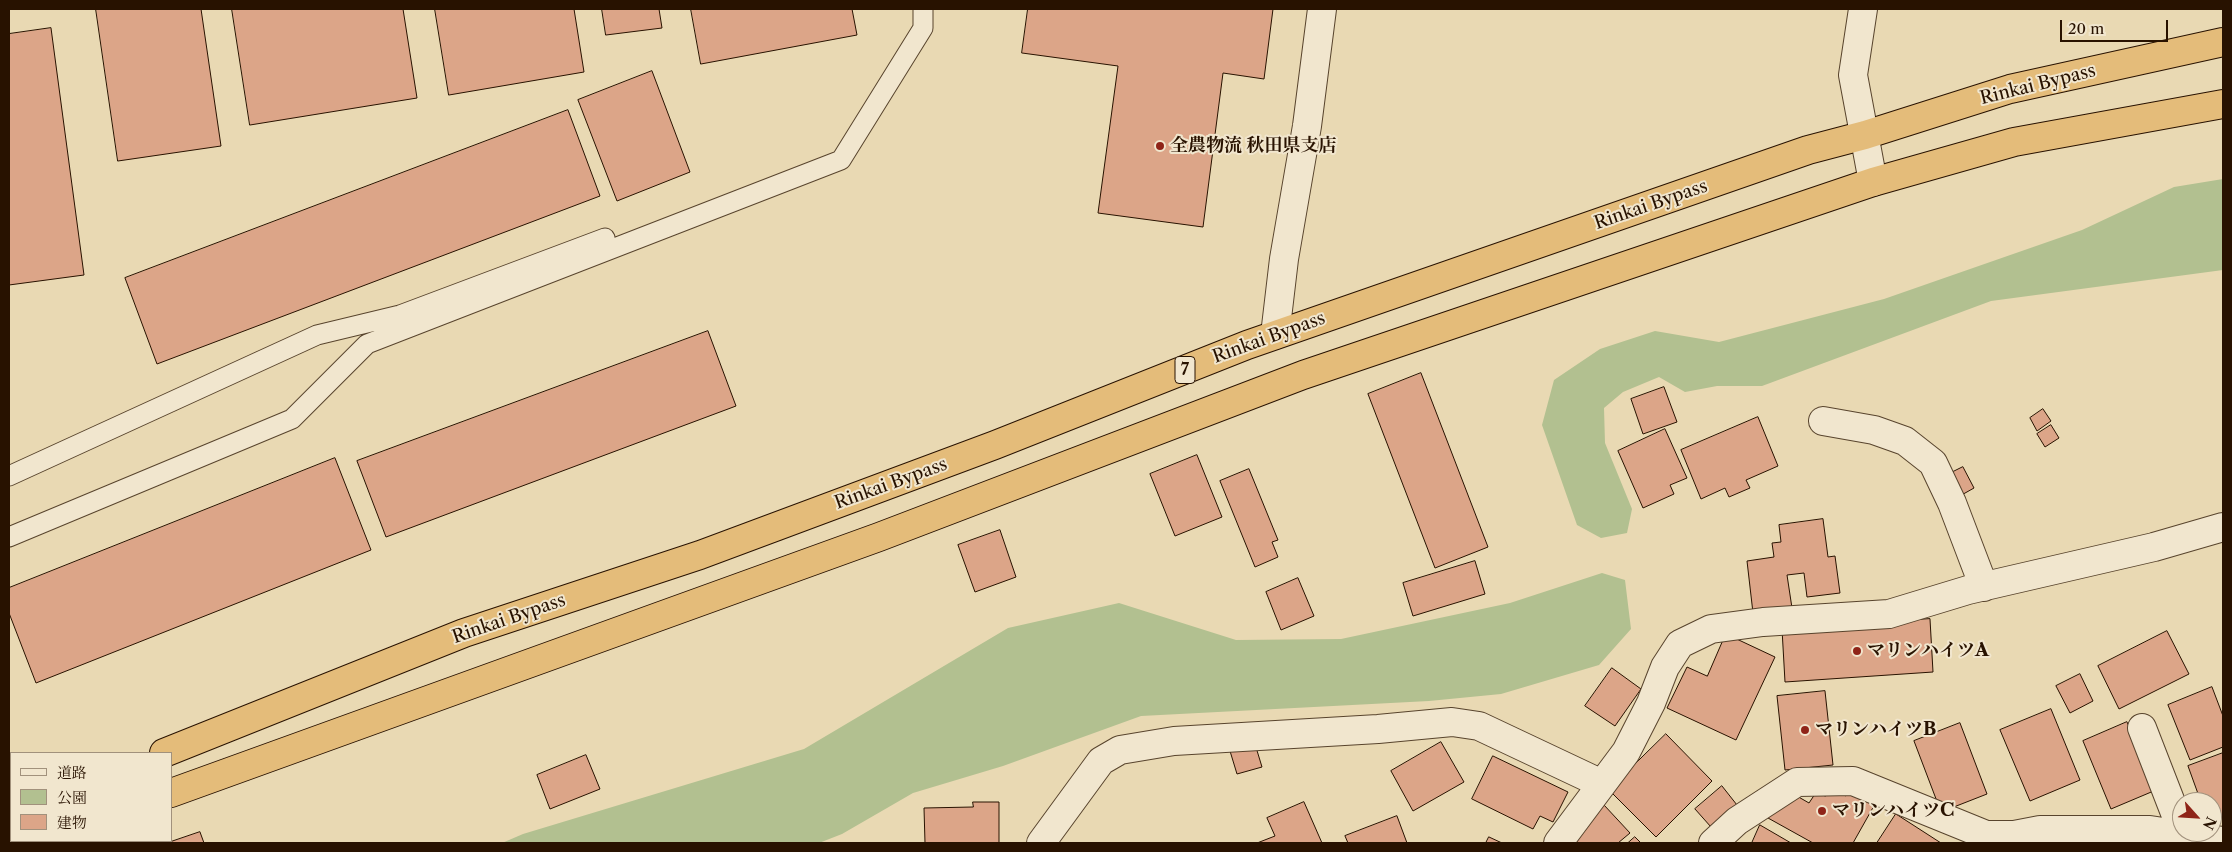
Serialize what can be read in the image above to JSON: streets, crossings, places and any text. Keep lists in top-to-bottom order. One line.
{"streets":{"highway":["Rinkai Bypass","7"]},"places":["全農物流 秋田県支店","マリンハイツA","マリンハイツB","マリンハイツC"],"legend":["道路","公園","建物"],"scale_bar":"20 m","north":"bottom right"}
